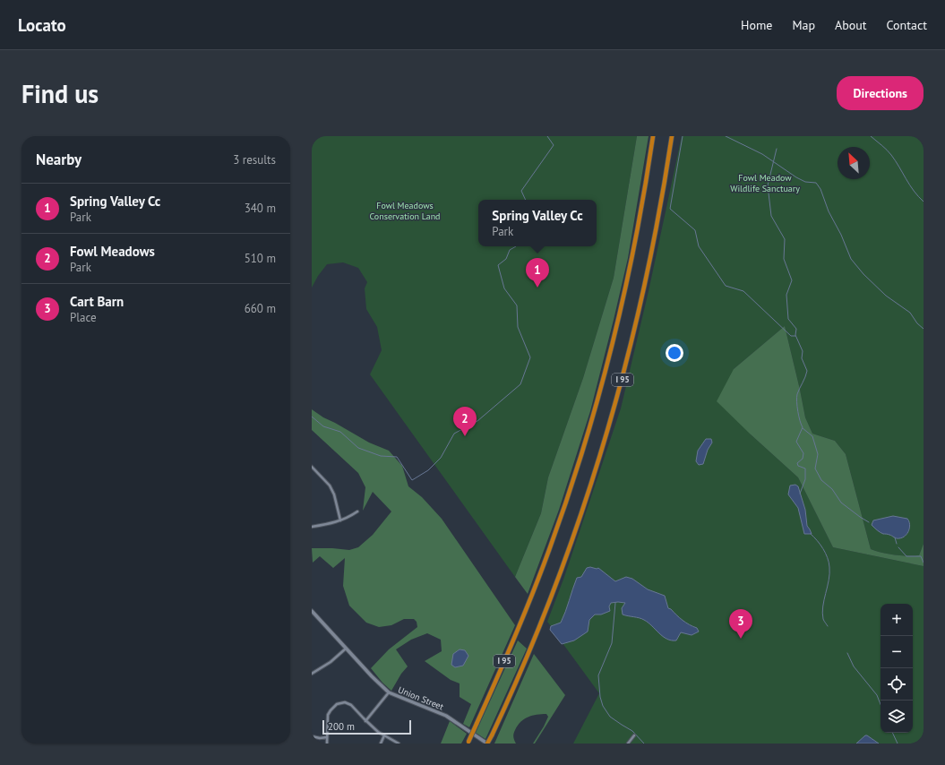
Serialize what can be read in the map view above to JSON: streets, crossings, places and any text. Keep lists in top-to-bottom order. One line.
{"streets":{"highway":["I 95"],"main road":["Union Street"]},"crossings":[["I 95","Union Street"]],"parks":["Fowl Meadow Wildlife Sanctuary","Fowl Meadows Conservation Land"],"scale_bar":"200 m","north":"top left","page":{"header":"Locato","nav":["Home","Map","About","Contact"],"buttons":"Directions","title":"Find us","heading":["Nearby","3 results"],"list":[{"mark":"1","name":"Spring Valley Cc","note":"Park","value":"340 m"},{"mark":"2","name":"Fowl Meadows","note":"Park","value":"510 m"},{"mark":"3","name":"Cart Barn","note":"Place","value":"660 m"}],"popup":["Spring Valley Cc","Park"],"pins":["1","2","3"],"map_buttons":["+","−"],"scale":"200 m"}}
